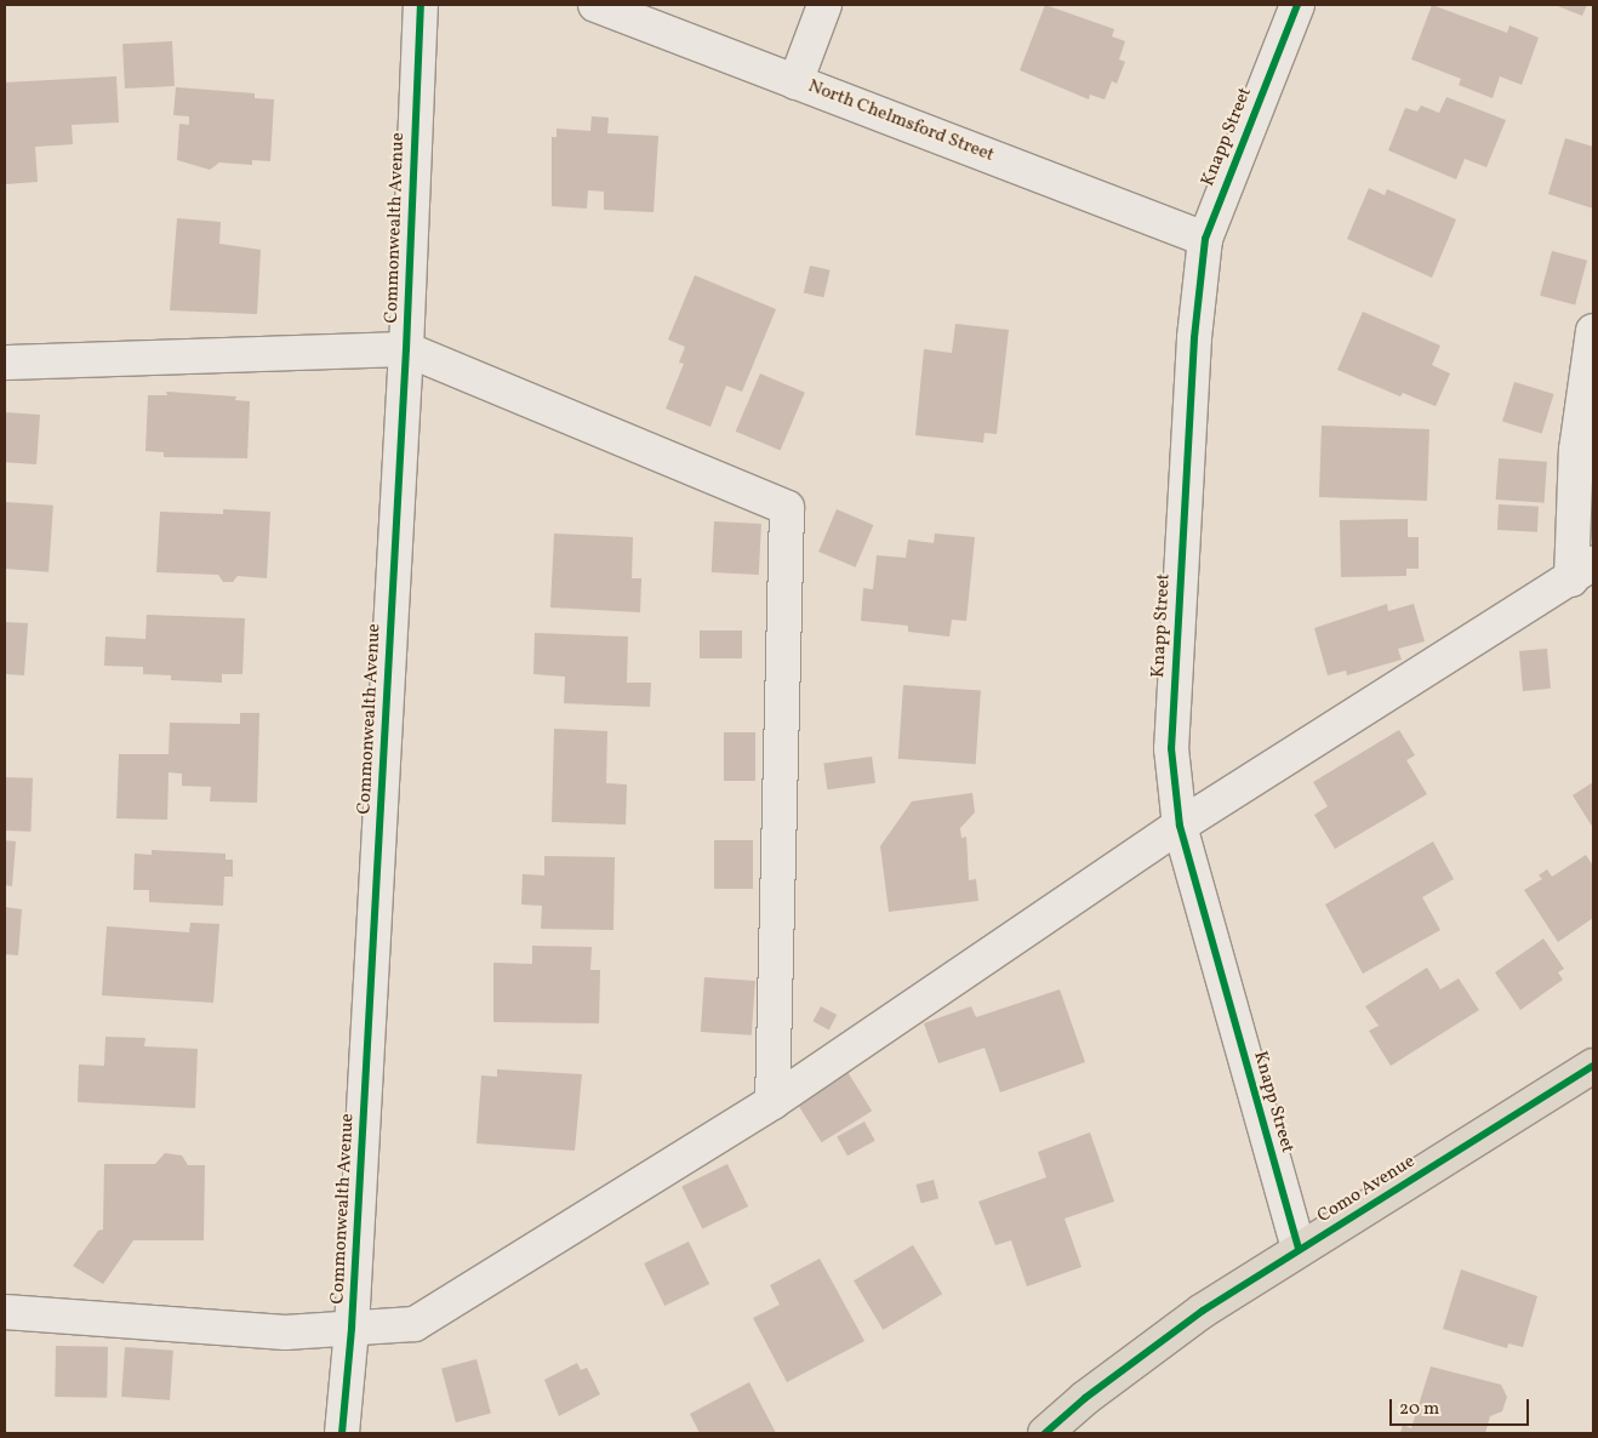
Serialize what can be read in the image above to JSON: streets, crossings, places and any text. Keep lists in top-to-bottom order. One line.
{"streets":{"main road":["Como Avenue"],"street":["North Chelmsford Street","Knapp Street","Commonwealth Avenue"]},"crossings":[["North Chelmsford Street","Knapp Street"],["Knapp Street","Como Avenue"]],"scale_bar":"20 m"}
